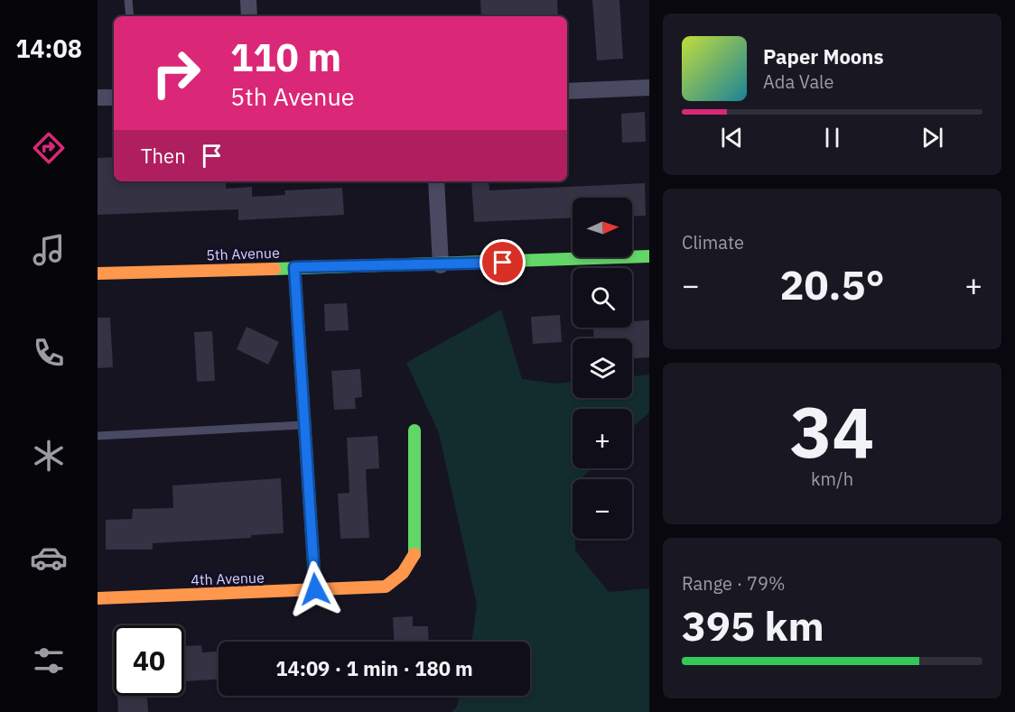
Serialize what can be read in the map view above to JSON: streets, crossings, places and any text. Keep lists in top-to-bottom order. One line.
{"streets":{"street":["5th Avenue","4th Avenue"]},"north":"right","page":{"tabs":"14:08","turn":["110 m","5th Avenue"],"song":["Paper Moons","Ada Vale"],"then":"Then","tile":["Climate",["34","km/h"],["Range · 79%","395 km"]],"map_buttons":["+","−"],"heat":["−","20.5°","+"],"limit":"40","trip":"14:09 · 1 min · 180 m"}}
